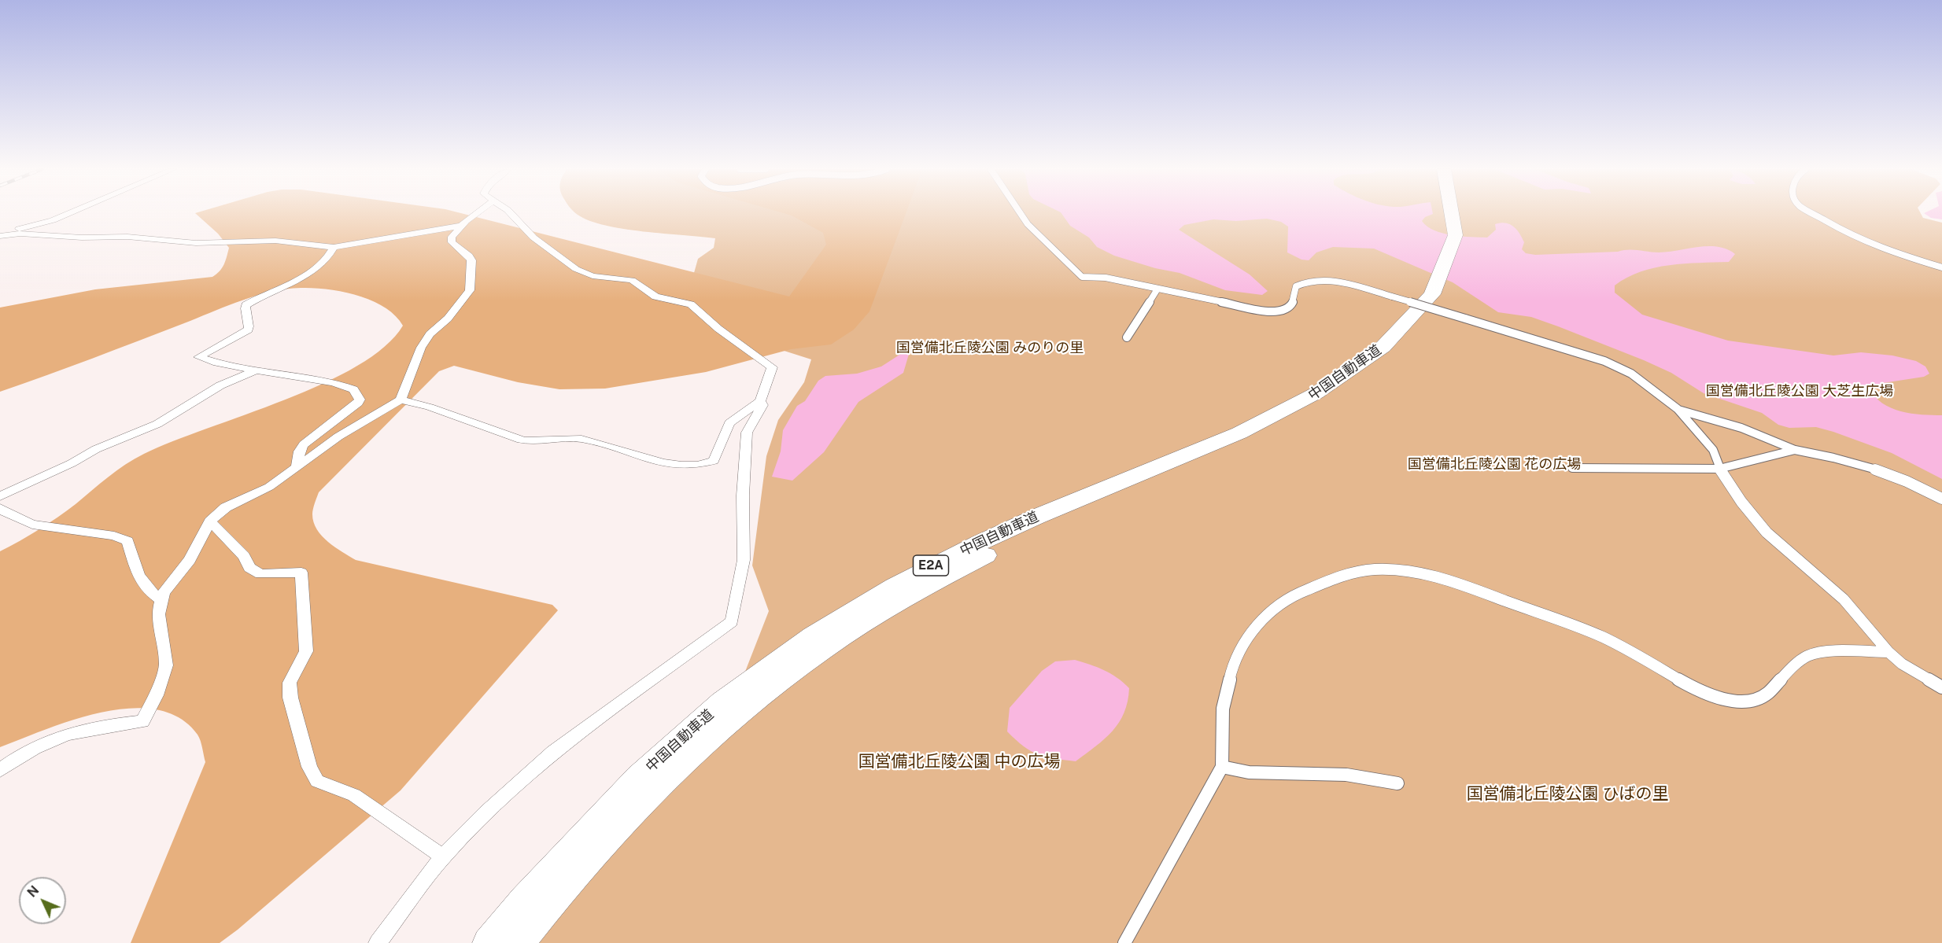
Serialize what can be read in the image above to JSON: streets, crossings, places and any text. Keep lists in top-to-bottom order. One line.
{"streets":{"highway":["中国自動車道","E2A"]},"parks":["国営備北丘陵公園 みのりの里","国営備北丘陵公園 大芝生広場","国営備北丘陵公園 花の広場","国営備北丘陵公園 中の広場","国営備北丘陵公園 ひばの里"],"north":"top left"}
